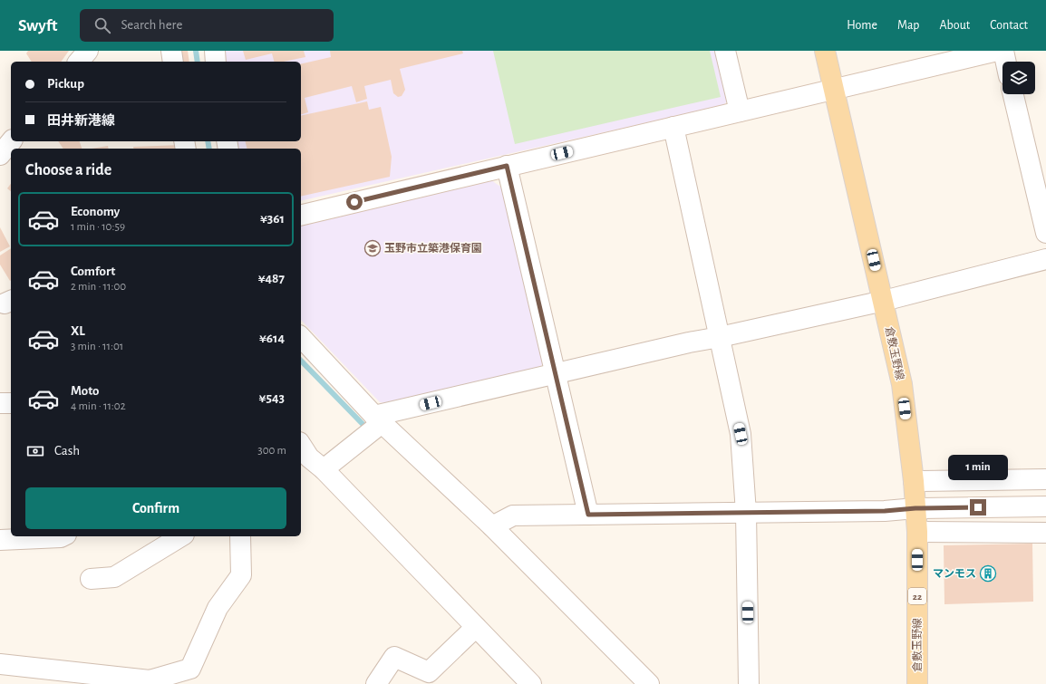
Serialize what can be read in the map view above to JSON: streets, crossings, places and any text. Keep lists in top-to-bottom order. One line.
{"streets":{"main road":["倉敷玉野線","22"]},"places":{"school or university":["玉野市立築港保育園"],"building":["マンモス"]},"page":{"header":"Swyft","search":"Search here","nav":["Home","Map","About","Contact"],"banner":["Pickup","田井新港線"],"heading":"Choose a ride","list":[{"name":"Economy","note":"1 min · 10:59","value":"¥361"},{"name":"Comfort","note":"2 min · 11:00","value":"¥487"},{"name":"XL","note":"3 min · 11:01","value":"¥614"},{"name":"Moto","note":"4 min · 11:02","value":"¥543"}],"pay":["Cash","300 m"],"bubble":"1 min","buttons":"Confirm"}}
